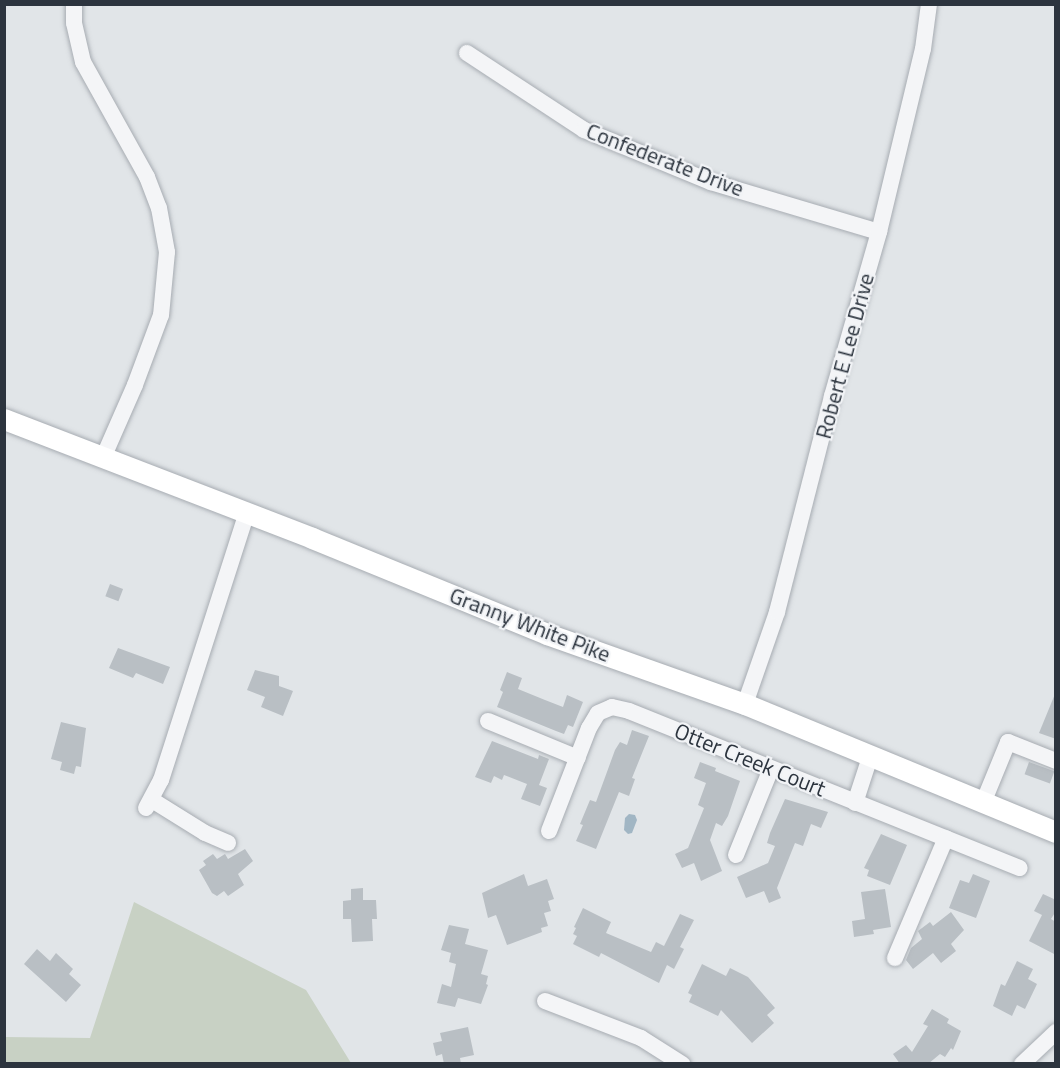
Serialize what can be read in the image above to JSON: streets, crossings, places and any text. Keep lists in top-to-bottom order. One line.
{"streets":{"main road":["Granny White Pike"],"street":["Confederate Drive","Robert E Lee Drive","Otter Creek Court"]},"crossings":[["Confederate Drive","Robert E Lee Drive"],["Robert E Lee Drive","Granny White Pike"]]}
